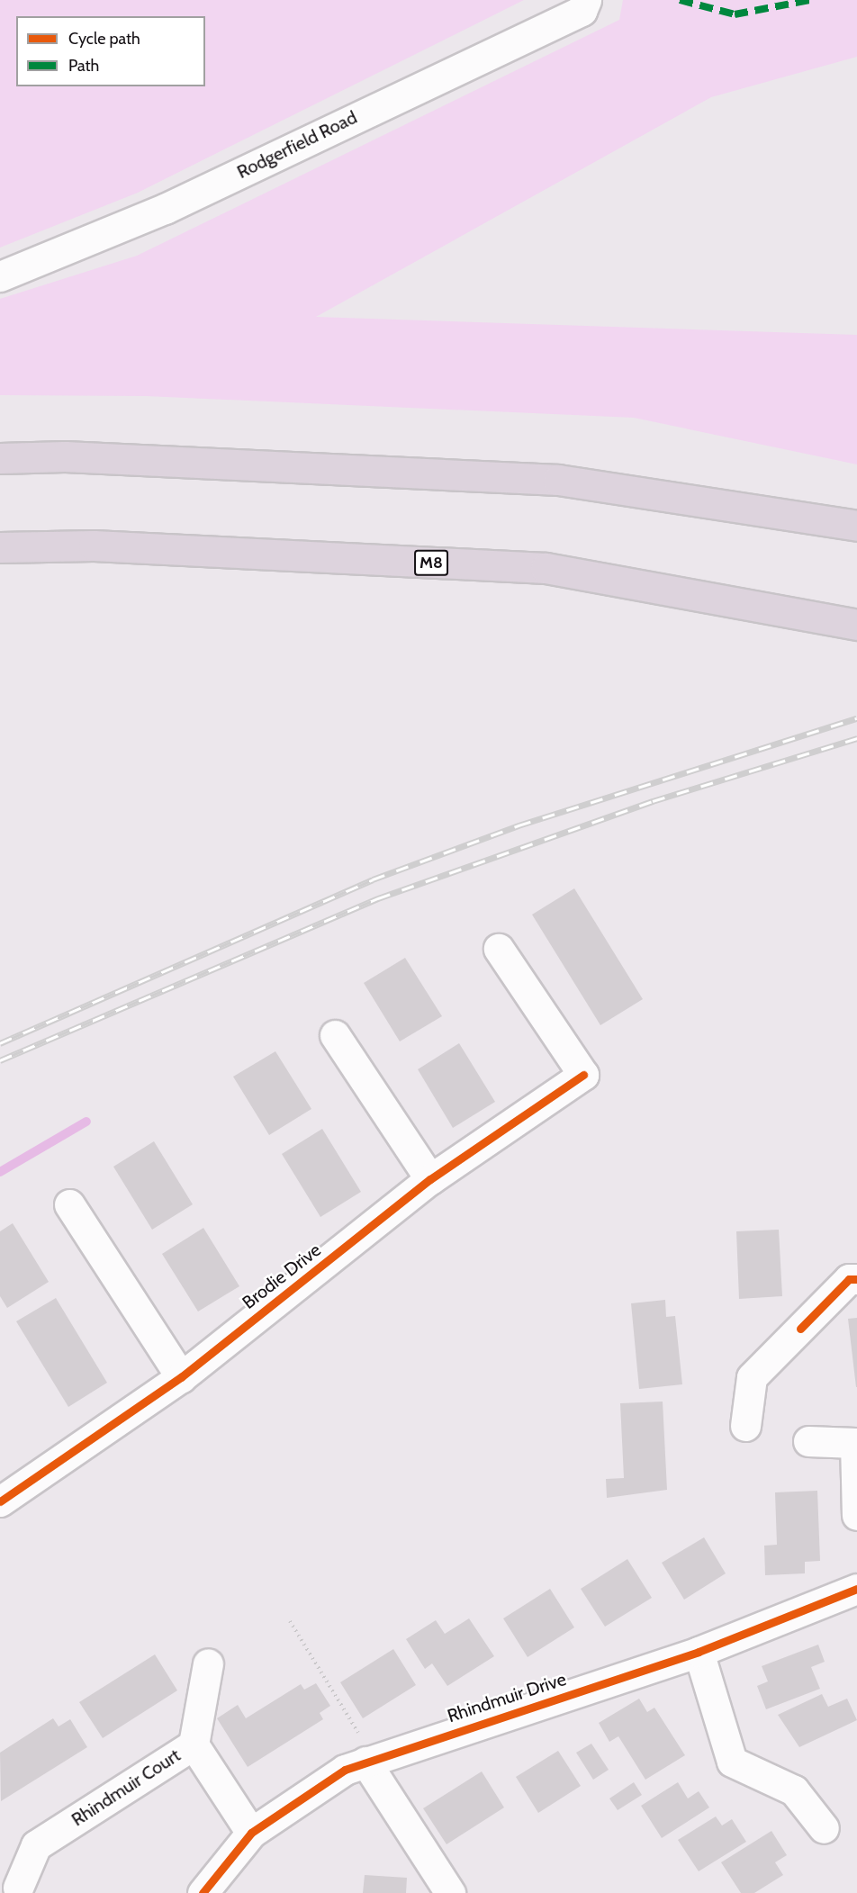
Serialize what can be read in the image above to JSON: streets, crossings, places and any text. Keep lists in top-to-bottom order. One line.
{"streets":{"highway":["M8"],"street":["Rodgerfield Road","Brodie Drive","Rhindmuir Drive","Rhindmuir Court"]},"crossings":[["Rhindmuir Drive","Rhindmuir Court"]],"legend":["Cycle path","Path"]}
